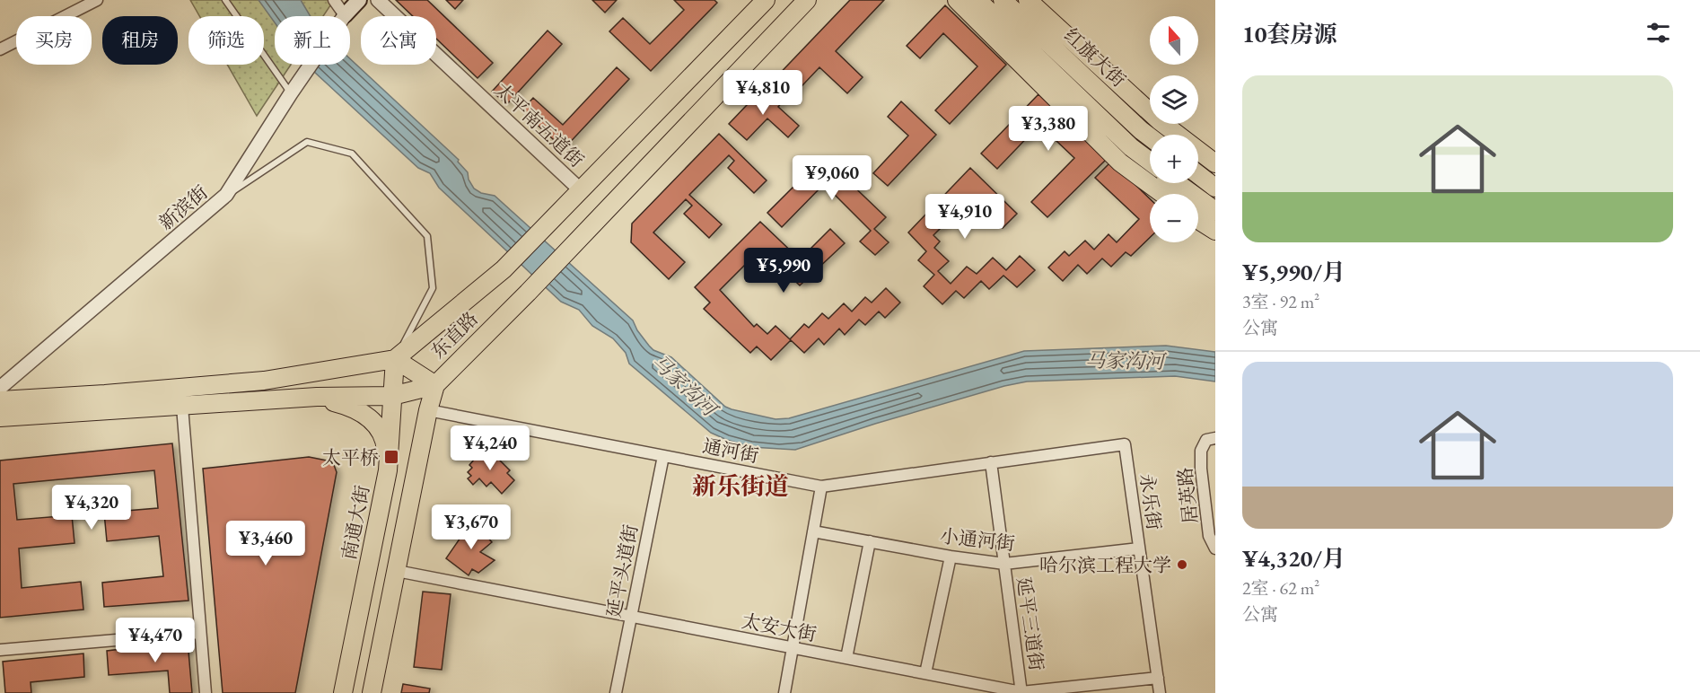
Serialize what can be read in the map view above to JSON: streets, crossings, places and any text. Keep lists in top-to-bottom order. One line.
{"streets":{"main road":["红旗大街","东直路","南通大街"],"street":["太平南五道街","新滨街","通河街","居英路","永乐街","小通河街","延平头道街","延平三道街","太安大街"]},"crossings":[["太平南五道街","东直路"],["东直路","南通大街"],["通河街","永乐街"],["通河街","延平头道街"],["通河街","延平三道街"],["永乐街","小通河街"],["永乐街","太安大街"],["小通河街","延平三道街"],["延平头道街","太安大街"],["延平三道街","太安大街"]],"districts":["新乐街道"],"water":["马家沟河"],"places":{"transit":["太平桥"],"other":["哈尔滨工程大学"]},"north":"top","page":{"heading":"10套房源","map_buttons":["+","−"],"chip":["买房","租房","筛选","新上","公寓"],"list":[{"name":"¥5,990/月","note":"3室 · 92 m² · 公寓"},{"name":"¥4,320/月","note":"2室 · 62 m² · 公寓"}],"price":["¥4,810","¥3,380","¥9,060","¥4,910","¥5,990","¥4,240","¥4,320","¥3,670","¥3,460","¥4,470"]}}
